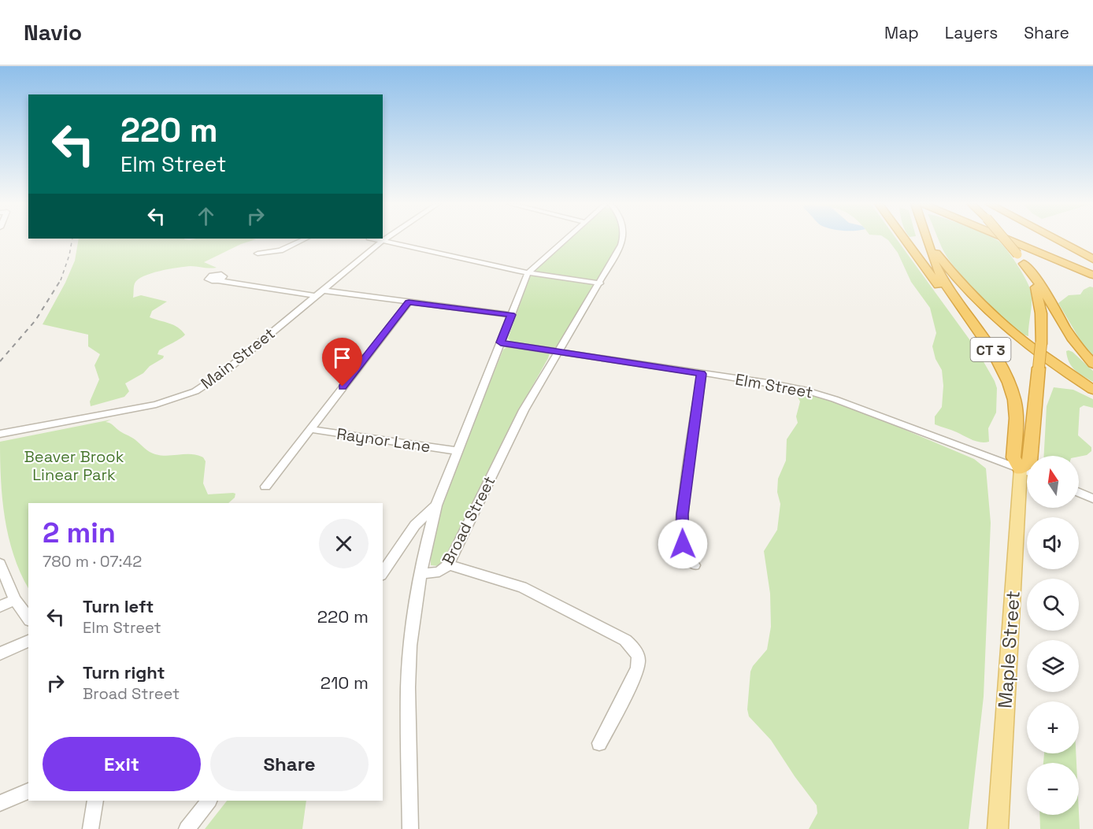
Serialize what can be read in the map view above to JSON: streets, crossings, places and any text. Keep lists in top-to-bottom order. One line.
{"streets":{"highway":["CT 3"],"main road":["Maple Street"],"street":["Main Street","Elm Street","Raynor Lane","Broad Street"]},"crossings":[["Elm Street","Broad Street"],["Raynor Lane","Broad Street"]],"parks":["Beaver Brook Linear Park"],"north":"top","page":{"header":"Navio","nav":["Map","Layers","Share"],"turn":["220 m","Elm Street"],"map_buttons":["+","−"],"heading":["2 min","780 m · 07:42"],"list":[{"name":"Turn left","note":"Elm Street","value":"220 m"},{"name":"Turn right","note":"Broad Street","value":"210 m"}],"buttons":["Exit","Share"]}}
